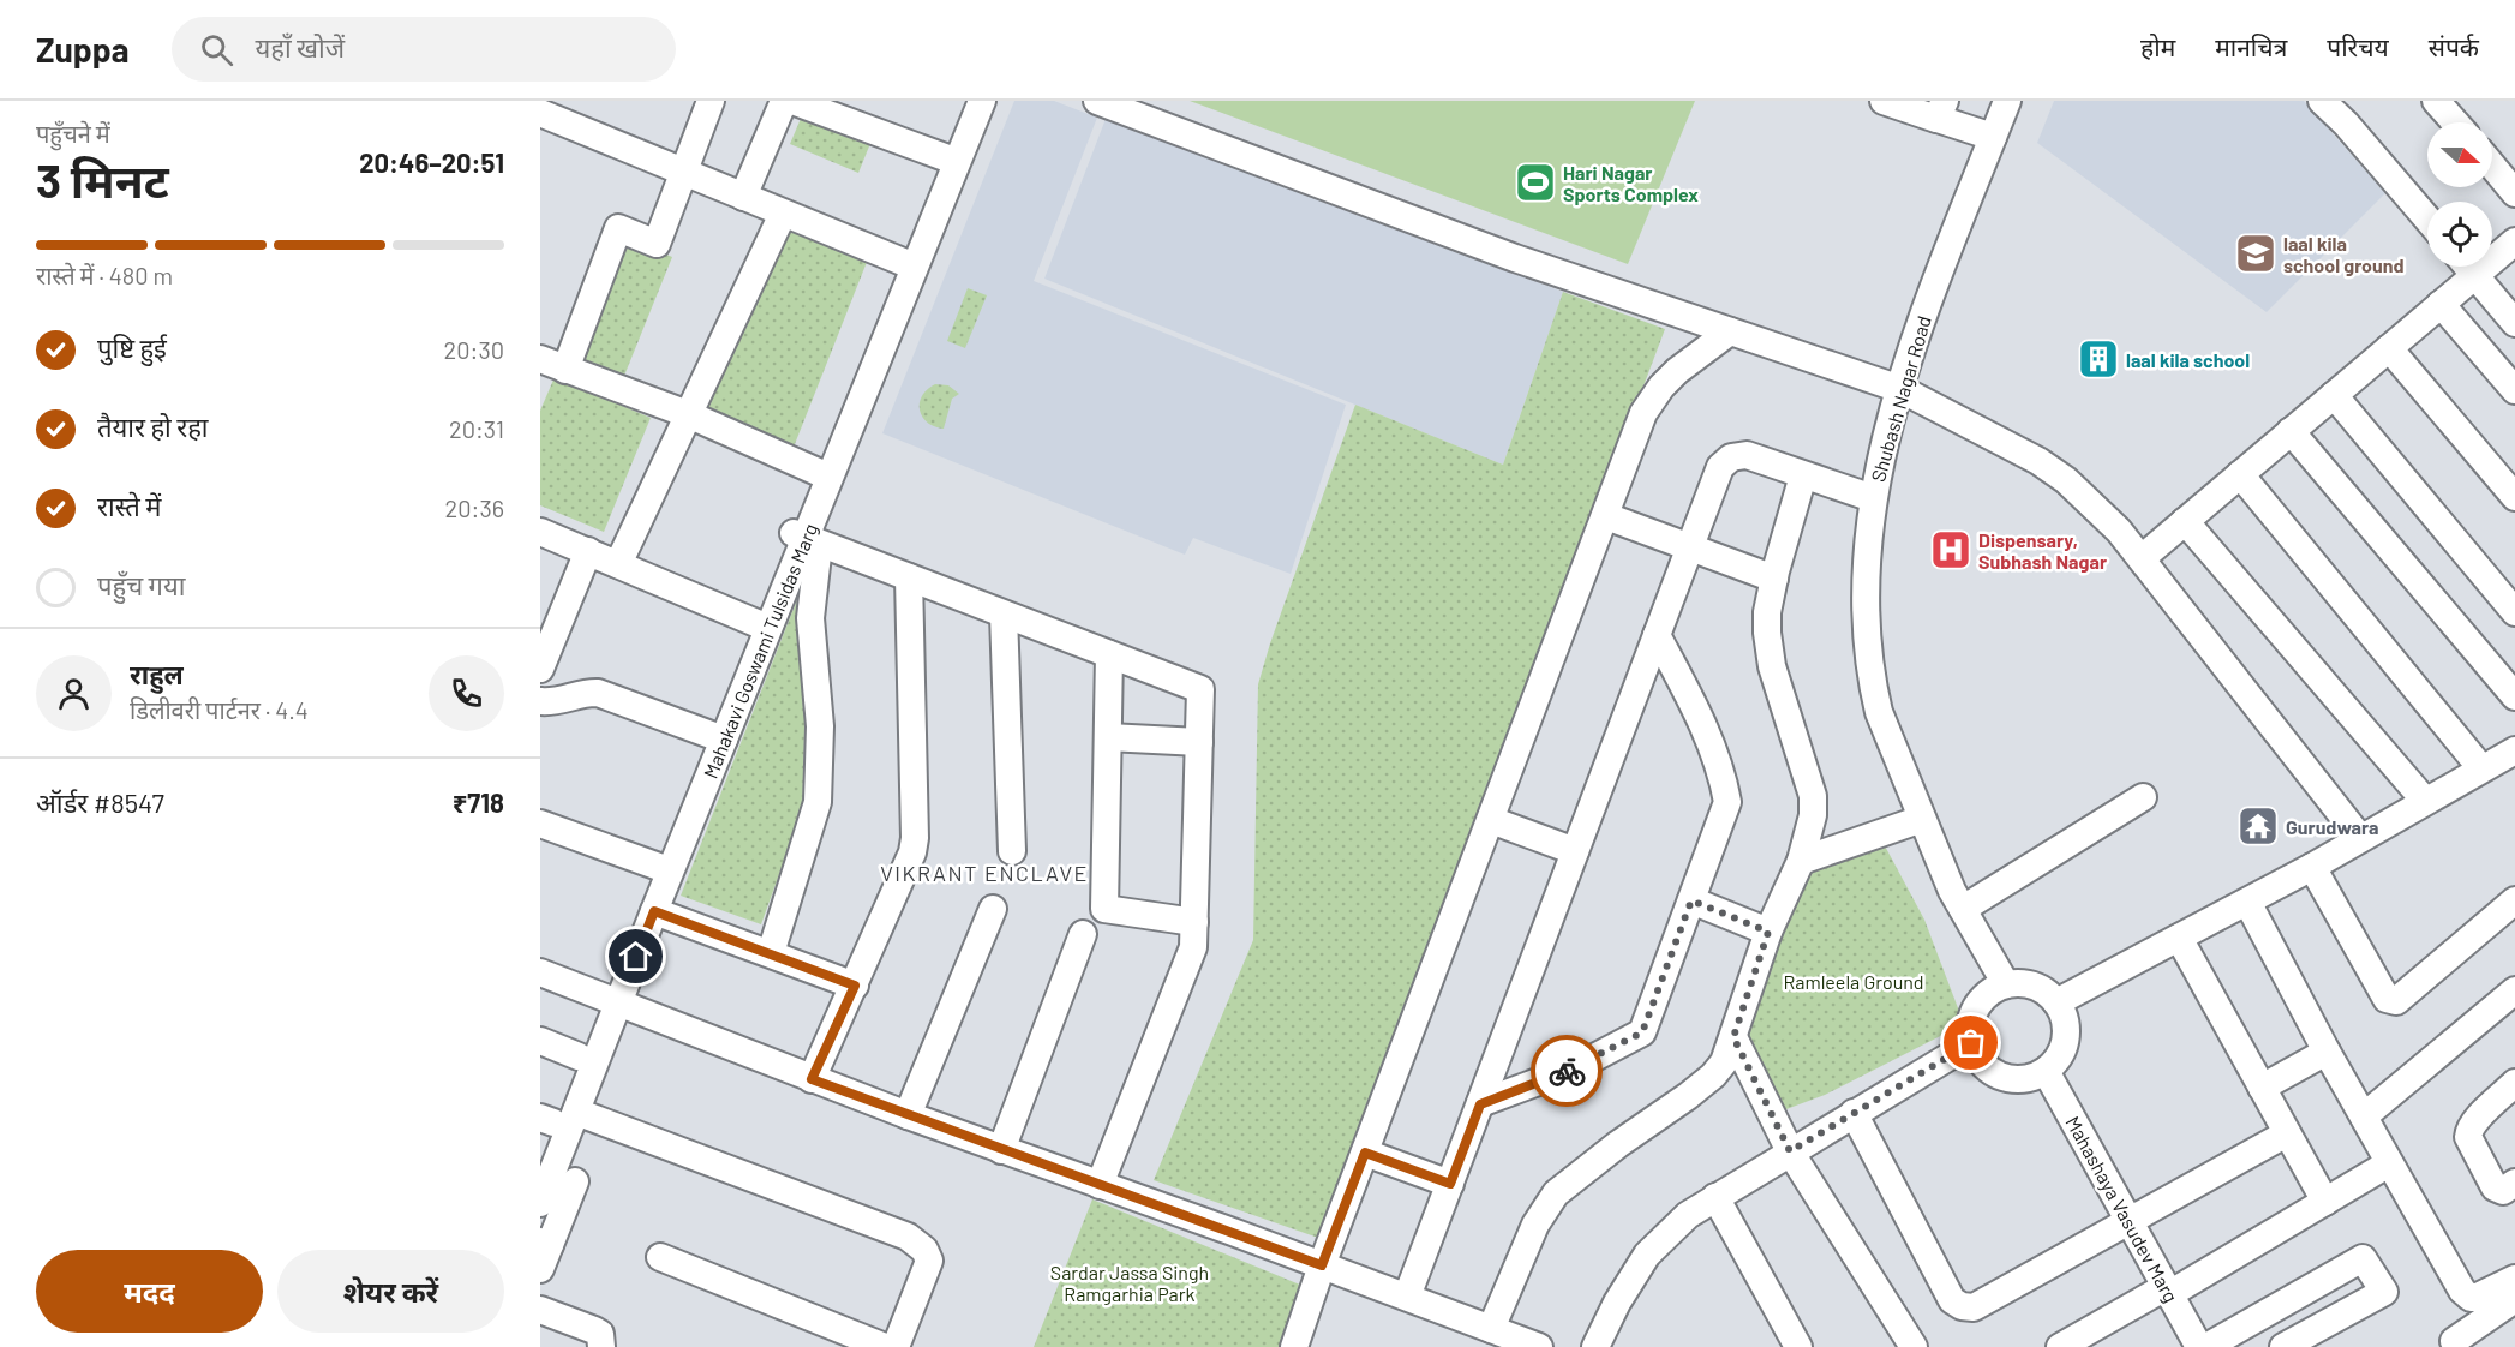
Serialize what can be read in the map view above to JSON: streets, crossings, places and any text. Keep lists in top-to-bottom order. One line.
{"streets":{"street":["Shubash Nagar Road","Mahakavi Goswami Tulsidas Marg","Mahashaya Vasudev Marg"]},"crossings":[["Shubash Nagar Road","Mahashaya Vasudev Marg"]],"districts":["VIKRANT ENCLAVE"],"parks":["Ramleela Ground","Sardar Jassa Singh Ramgarhia Park"],"places":{"sports":["Hari Nagar Sports Complex"],"school or university":["laal kila school ground"],"building":["laal kila school"],"hospital":["Dispensary, Subhash Nagar"],"temple":["Gurudwara"]},"north":"right","page":{"header":"Zuppa","search":"यहाँ खोजें","nav":["होम","मानचित्र","परिचय","संपर्क"],"heading":["3 मिनट","पहुँचने में","20:46–20:51"],"panel":["राहुल","डिलीवरी पार्टनर · 4.4","ऑर्डर #8547","₹718"],"bar":"रास्ते में · 480 m","list":[["पुष्टि हुई","20:30"],["तैयार हो रहा","20:31"],["रास्ते में","20:36"],"पहुँच गया"],"buttons":["मदद","शेयर करें"]}}
